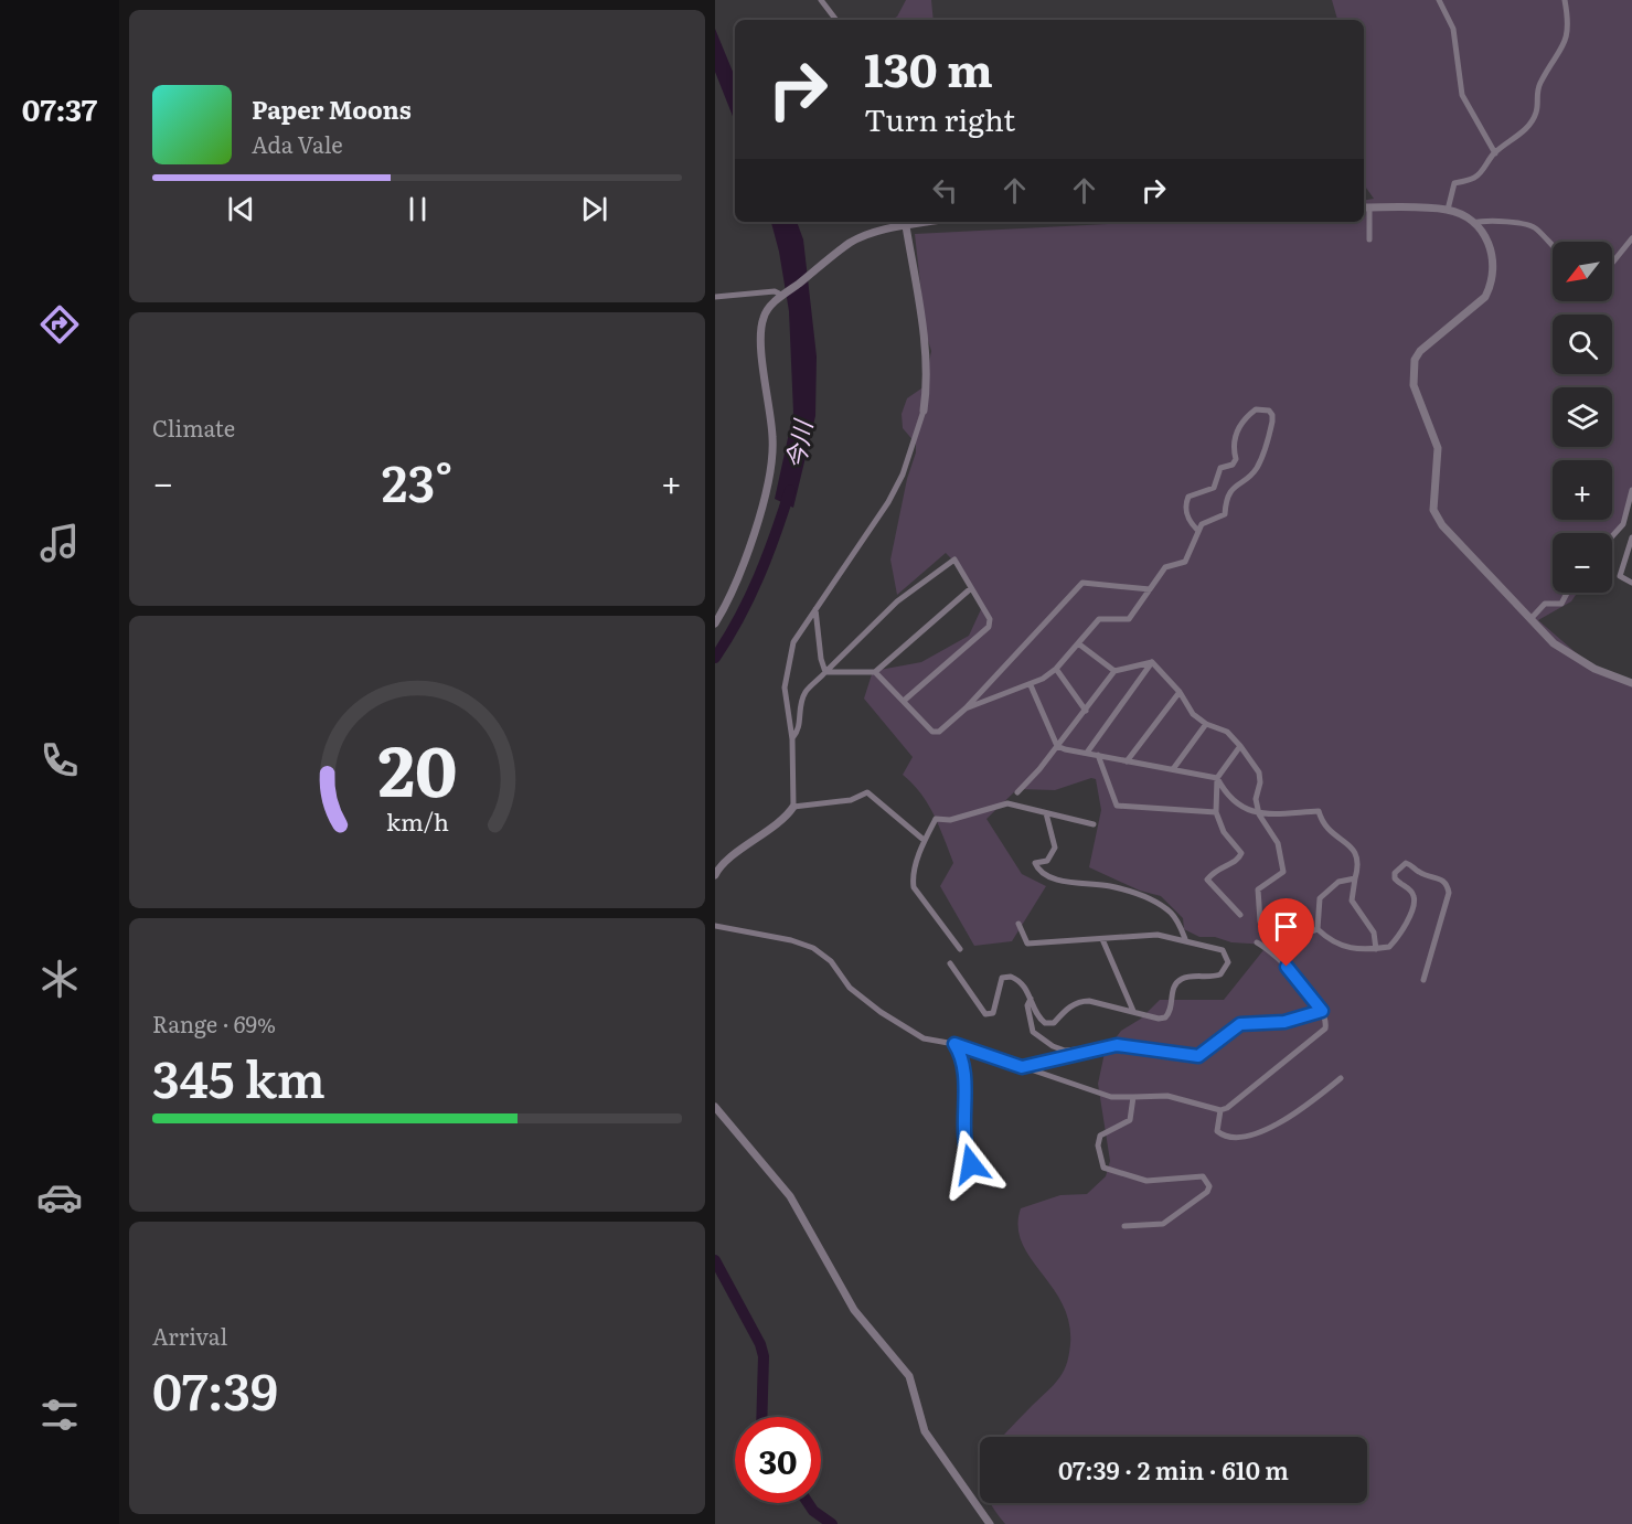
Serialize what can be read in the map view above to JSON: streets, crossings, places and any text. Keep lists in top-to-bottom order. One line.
{"water":["今川"],"north":"bottom left","page":{"tabs":"07:37","turn":["130 m","Turn right"],"song":["Paper Moons","Ada Vale"],"map_buttons":["+","−"],"tile":["Climate",["Range · 69%","345 km"],["Arrival","07:39"]],"heat":["−","23°","+"],"limit":"30","trip":"07:39 · 2 min · 610 m","gauge":["20","km/h"]}}
